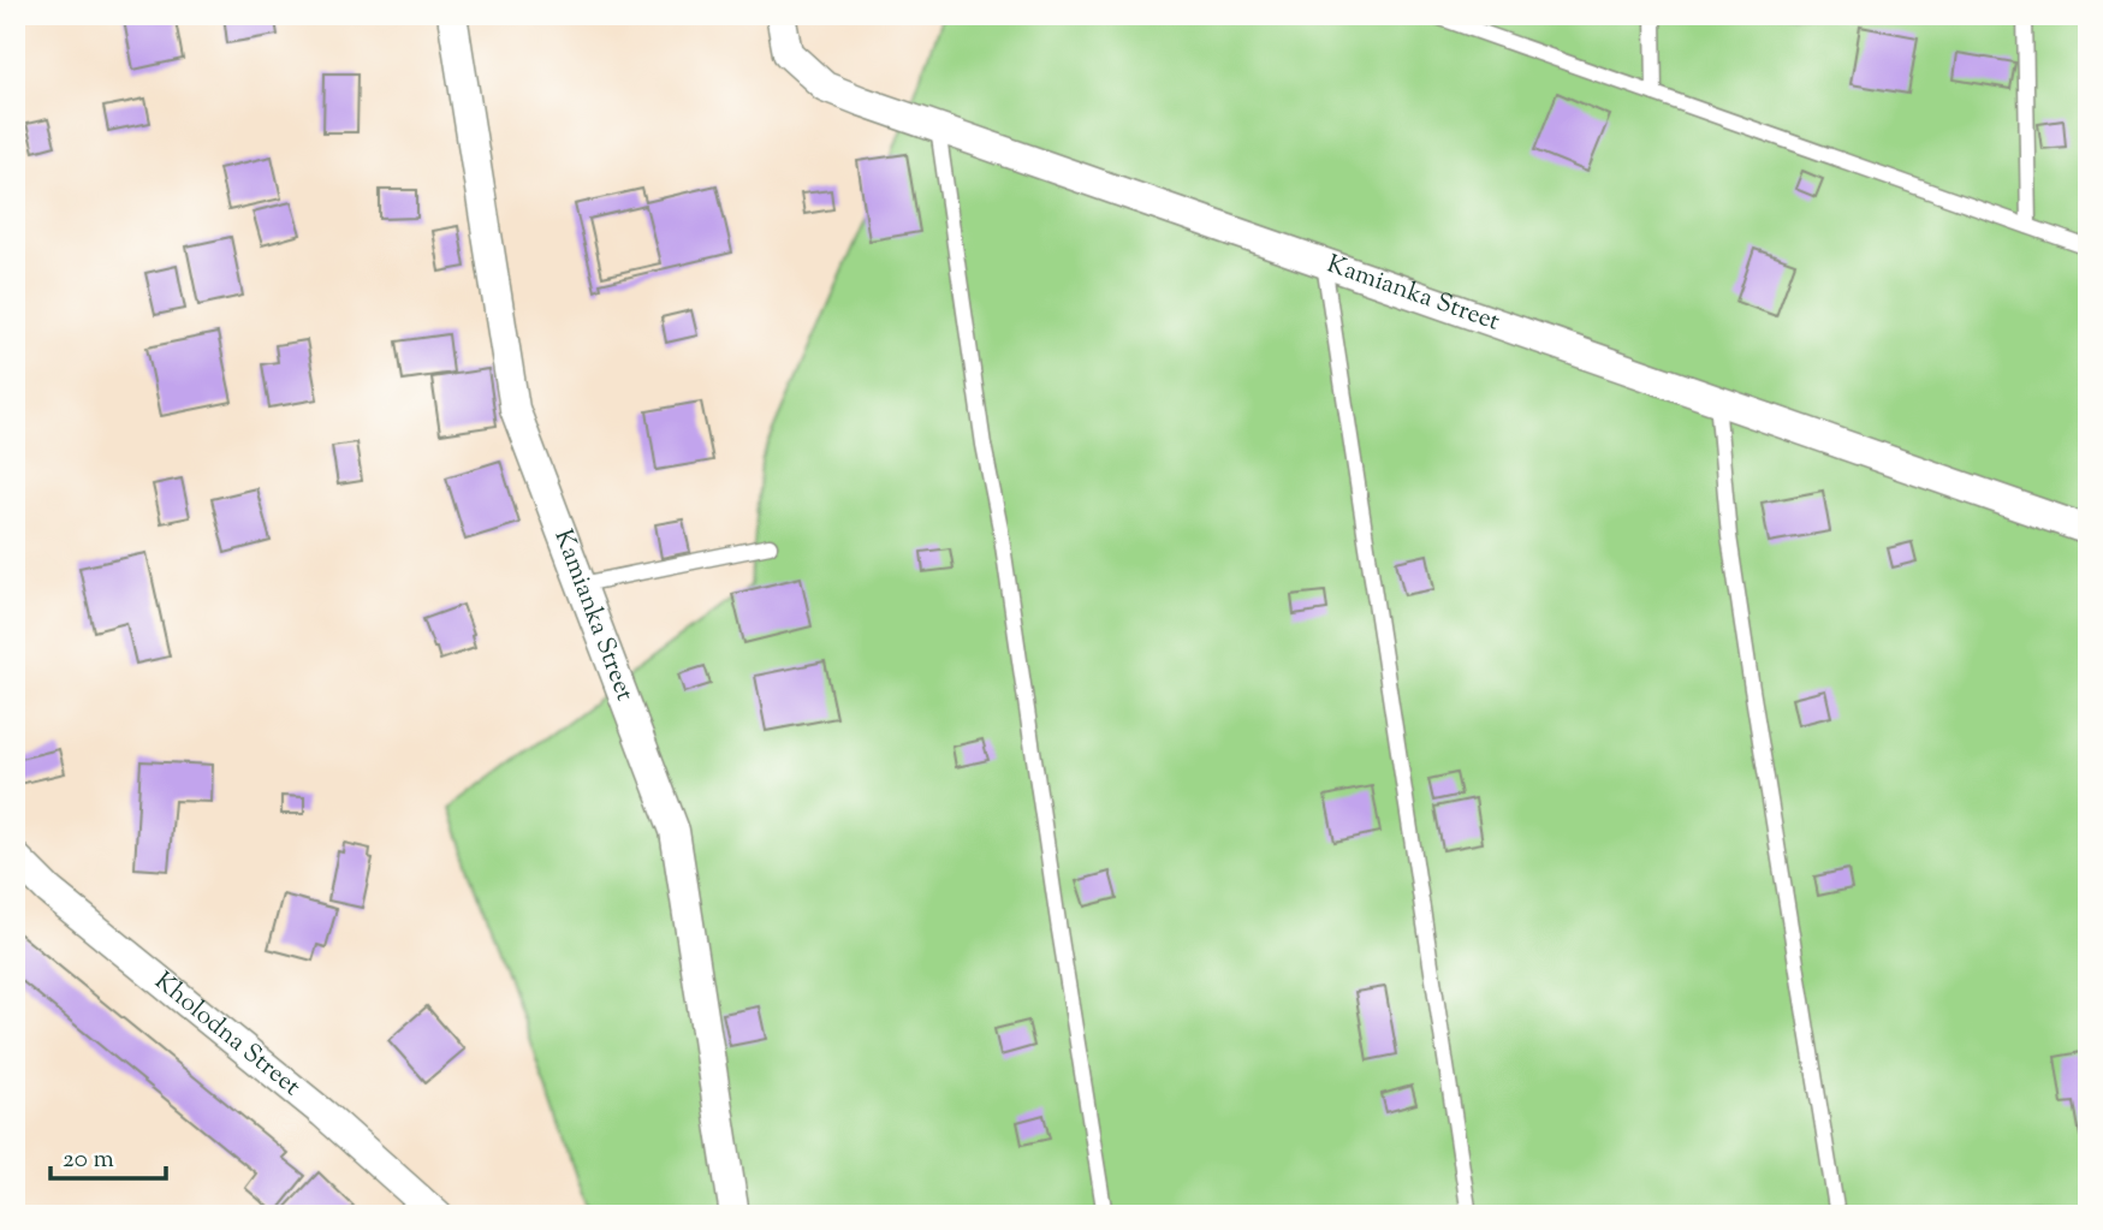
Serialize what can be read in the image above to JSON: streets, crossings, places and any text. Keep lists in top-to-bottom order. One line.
{"streets":{"street":["Kamianka Street","Kholodna Street"]},"scale_bar":"20 m"}
